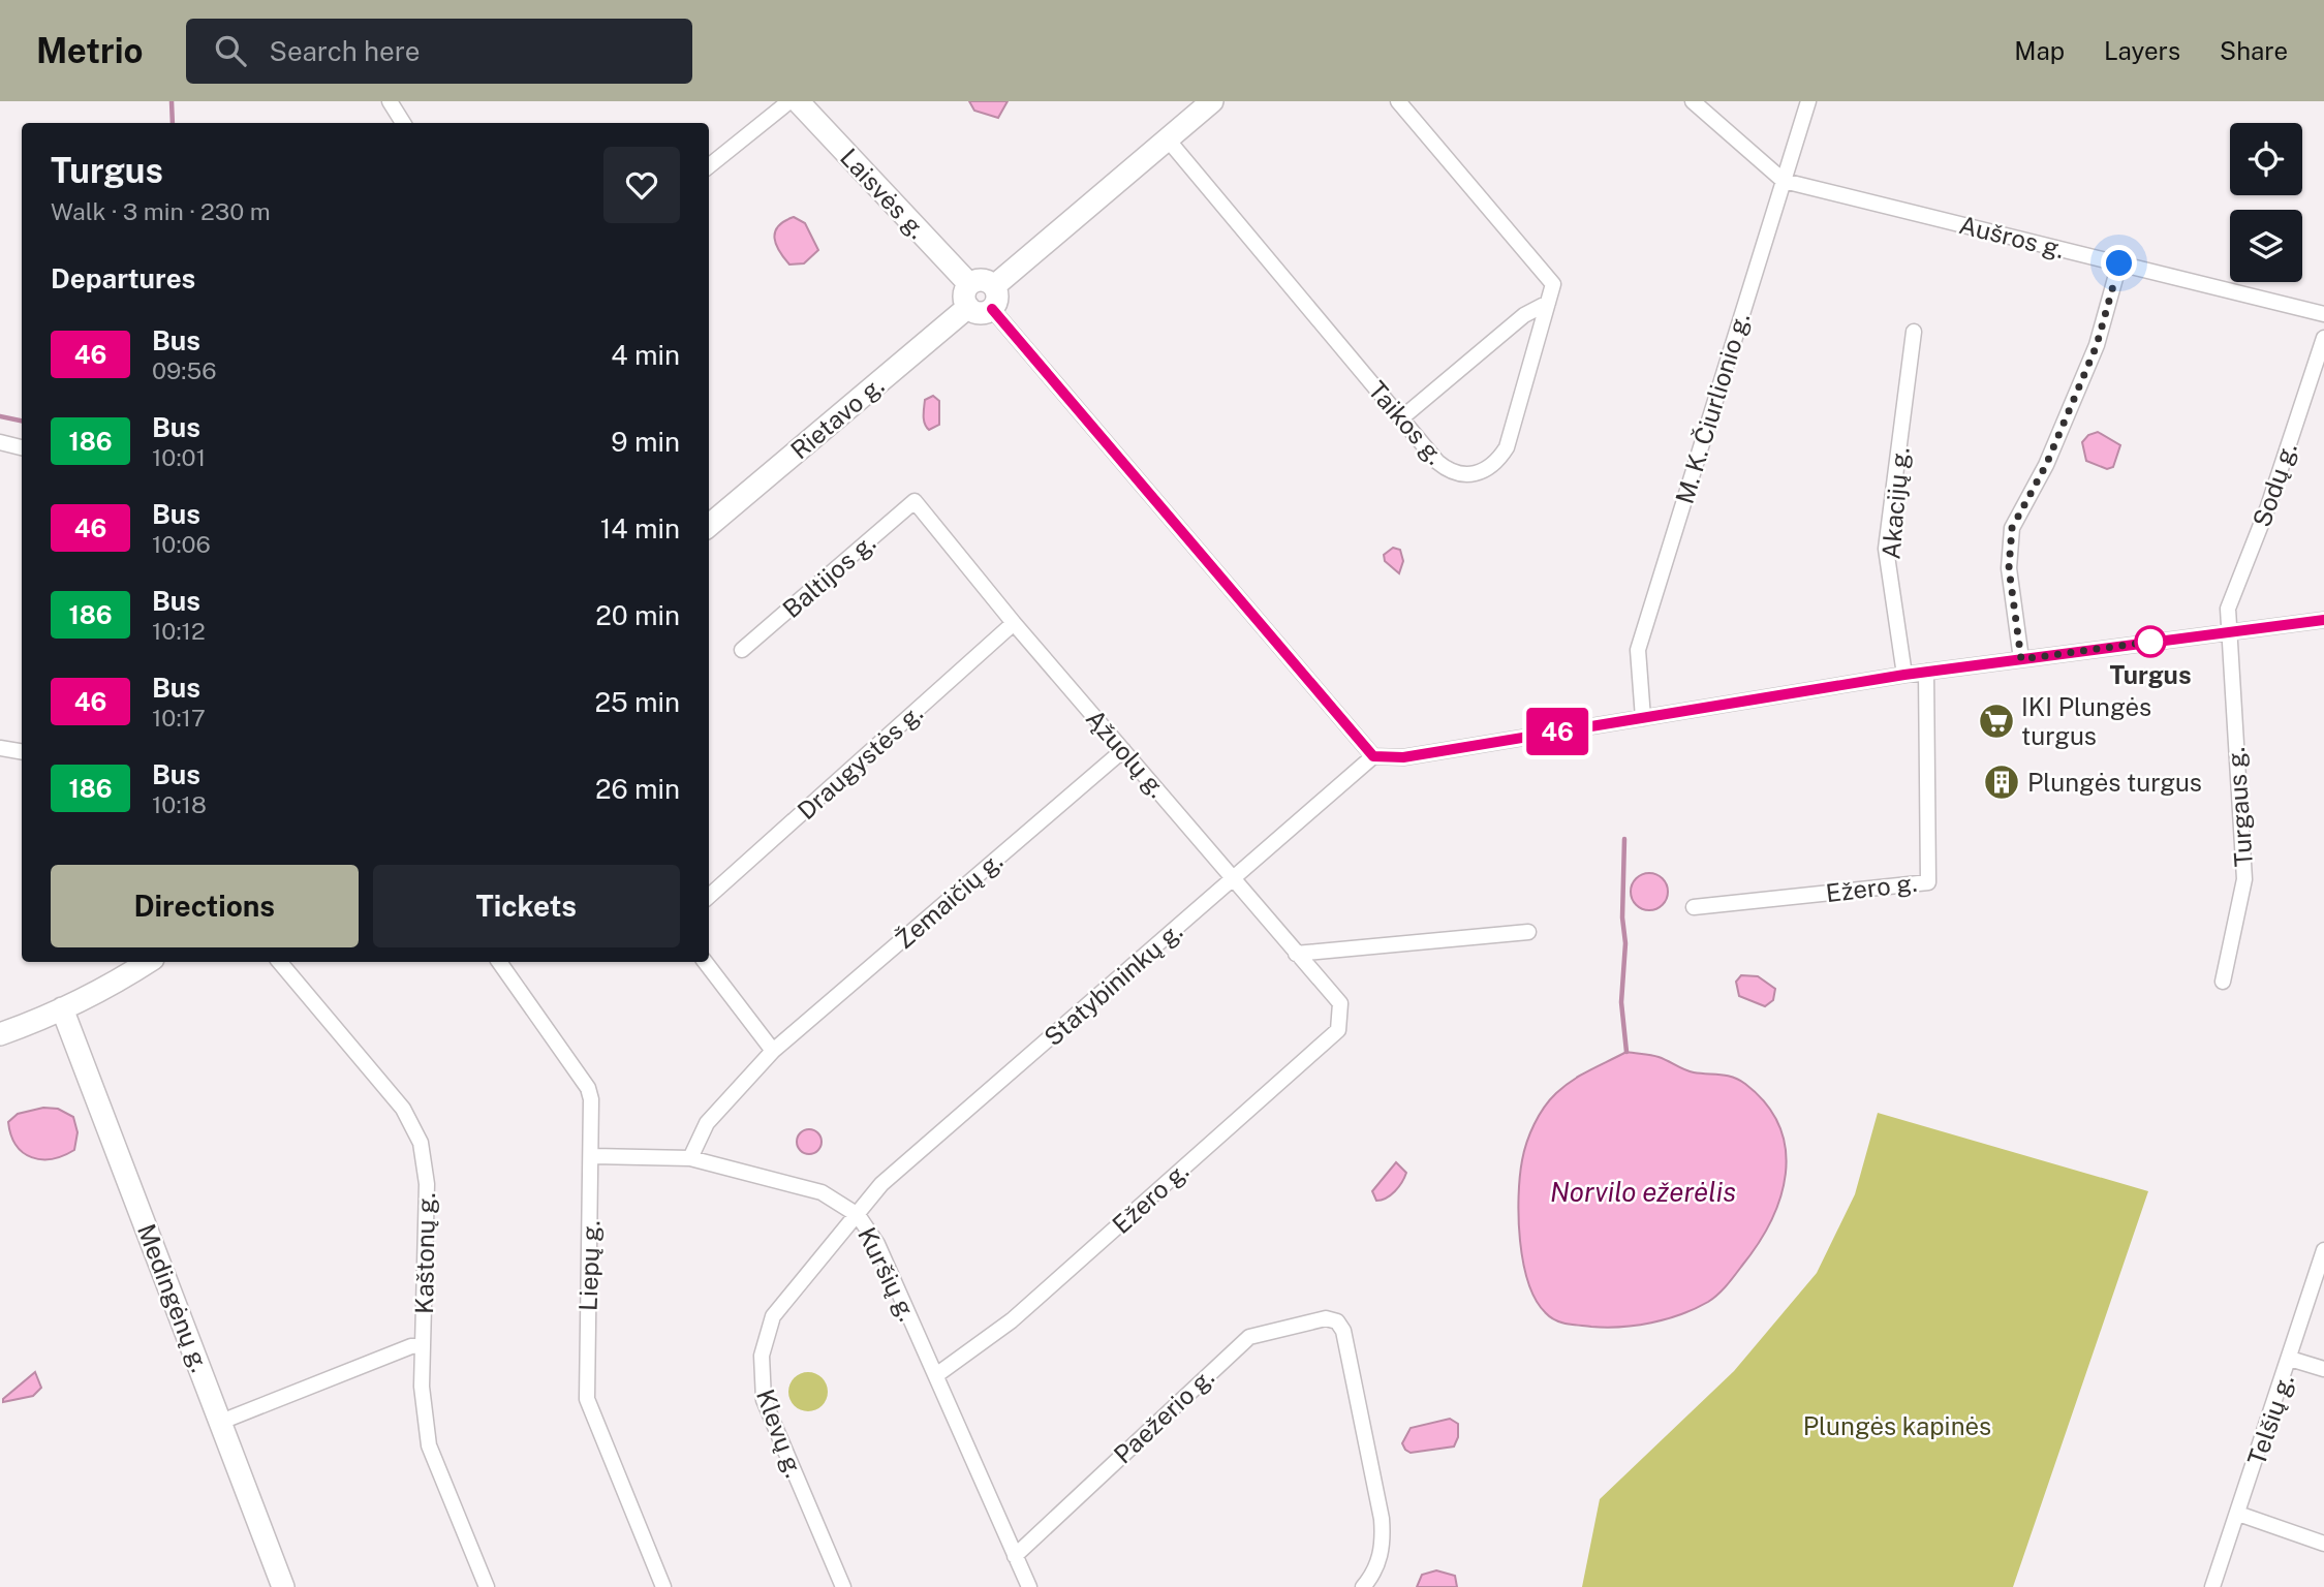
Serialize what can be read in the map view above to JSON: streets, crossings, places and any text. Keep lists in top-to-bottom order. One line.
{"streets":{"main road":["Laisvės g.","Rietavo g.","Medingėnų g."],"street":["Aušros g.","M. K. Čiurlionio g.","Taikos g.","Sodų g.","Akacijų g.","Baltijos g.","Ąžuolų g.","Draugystės g.","Turgaus g.","Ežero g.","Žemaičių g.","Statybininkų g.","Kaštonų g.","Liepų g.","Kuršių g.","Paežerio g.","Telšių g.","Klevų g."]},"crossings":[["Laisvės g.","Rietavo g."],["Aušros g.","M. K. Čiurlionio g."],["Sodų g.","Turgaus g."],["Baltijos g.","Ąžuolų g."],["Ąžuolų g.","Draugystės g."],["Ąžuolų g.","Ežero g."],["Ąžuolų g.","Žemaičių g."],["Ąžuolų g.","Statybininkų g."],["Ežero g.","Kuršių g."],["Žemaičių g.","Kuršių g."],["Statybininkų g.","Kuršių g."],["Statybininkų g.","Klevų g."],["Liepų g.","Kuršių g."],["Kuršių g.","Paežerio g."],["Kuršių g.","Klevų g."]],"water":["Norvilo ežerėlis"],"parks":["Plungės kapinės"],"places":{"other":["Turgus"],"supermarket":["IKI Plungės turgus"],"building":["Plungės turgus"]},"lines":["bus line 46"],"page":{"header":"Metrio","search":"Search here","nav":["Map","Layers","Share"],"on_map":"46","heading":[["Turgus","Walk · 3 min · 230 m"],"Departures"],"list":[{"mark":"46","name":"Bus","note":"09:56","value":"4 min"},{"mark":"186","name":"Bus","note":"10:01","value":"9 min"},{"mark":"46","name":"Bus","note":"10:06","value":"14 min"},{"mark":"186","name":"Bus","note":"10:12","value":"20 min"},{"mark":"46","name":"Bus","note":"10:17","value":"25 min"},{"mark":"186","name":"Bus","note":"10:18","value":"26 min"}],"buttons":["Directions","Tickets"]}}
